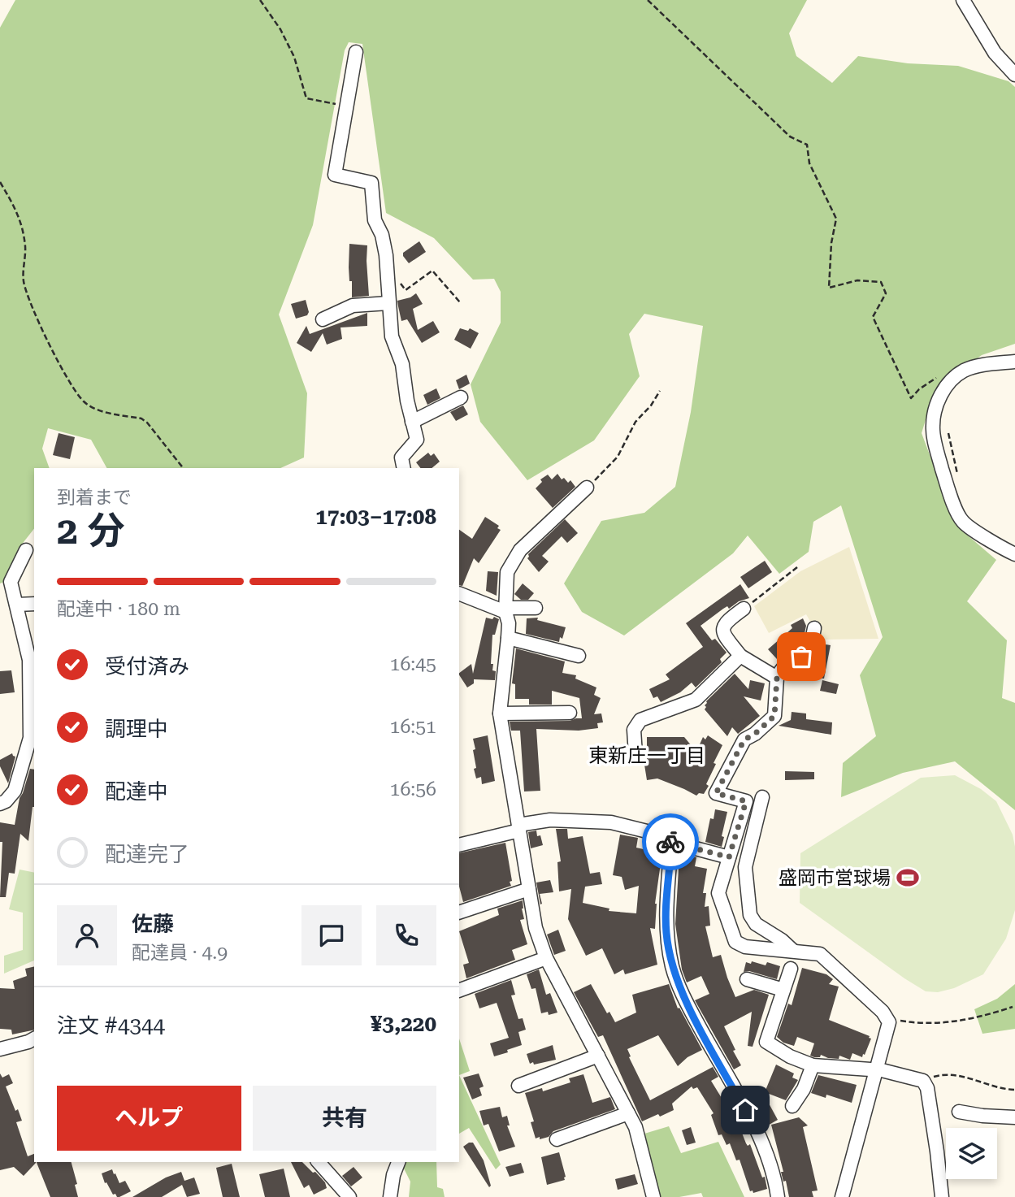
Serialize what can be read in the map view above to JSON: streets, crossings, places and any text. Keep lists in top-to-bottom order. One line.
{"districts":["東新庄一丁目"],"places":{"sports":["盛岡市営球場"]},"page":{"heading":["2 分","到着まで","17:03–17:08"],"panel":["佐藤","配達員 · 4.9","注文 #4344","¥3,220"],"bar":"配達中 · 180 m","list":[["受付済み","16:45"],["調理中","16:51"],["配達中","16:56"],"配達完了"],"buttons":["ヘルプ","共有"]}}
